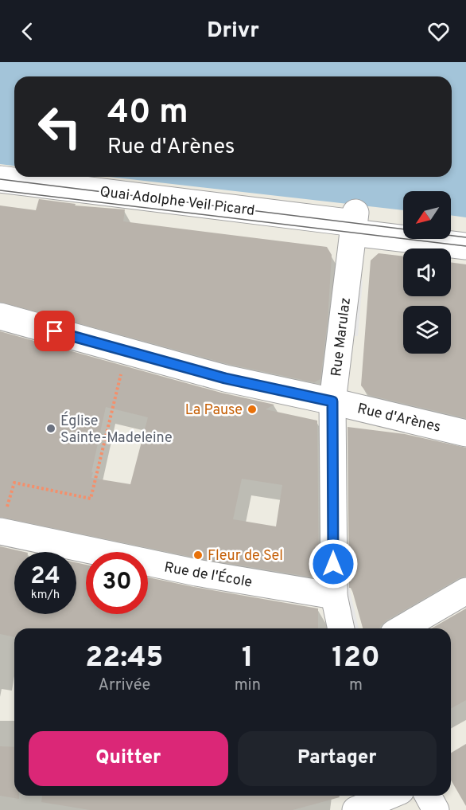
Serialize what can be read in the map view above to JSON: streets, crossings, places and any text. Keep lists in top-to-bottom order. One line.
{"streets":{"street":["Quai Adolphe Veil Picard","Rue Marulaz","Rue d'Arènes","Rue de l'École"]},"crossings":[["Quai Adolphe Veil Picard","Rue Marulaz"],["Rue Marulaz","Rue d'Arènes"],["Rue Marulaz","Rue de l'École"]],"places":["La Pause","Église Sainte-Madeleine","Fleur de Sel"],"north":"bottom left","page":{"header":"Drivr","turn":["40 m","Rue d'Arènes"],"speed":"24 km/h","limit":"30","eta":["22:45","Arrivée","1","min","120","m"],"buttons":["Quitter","Partager"]}}
